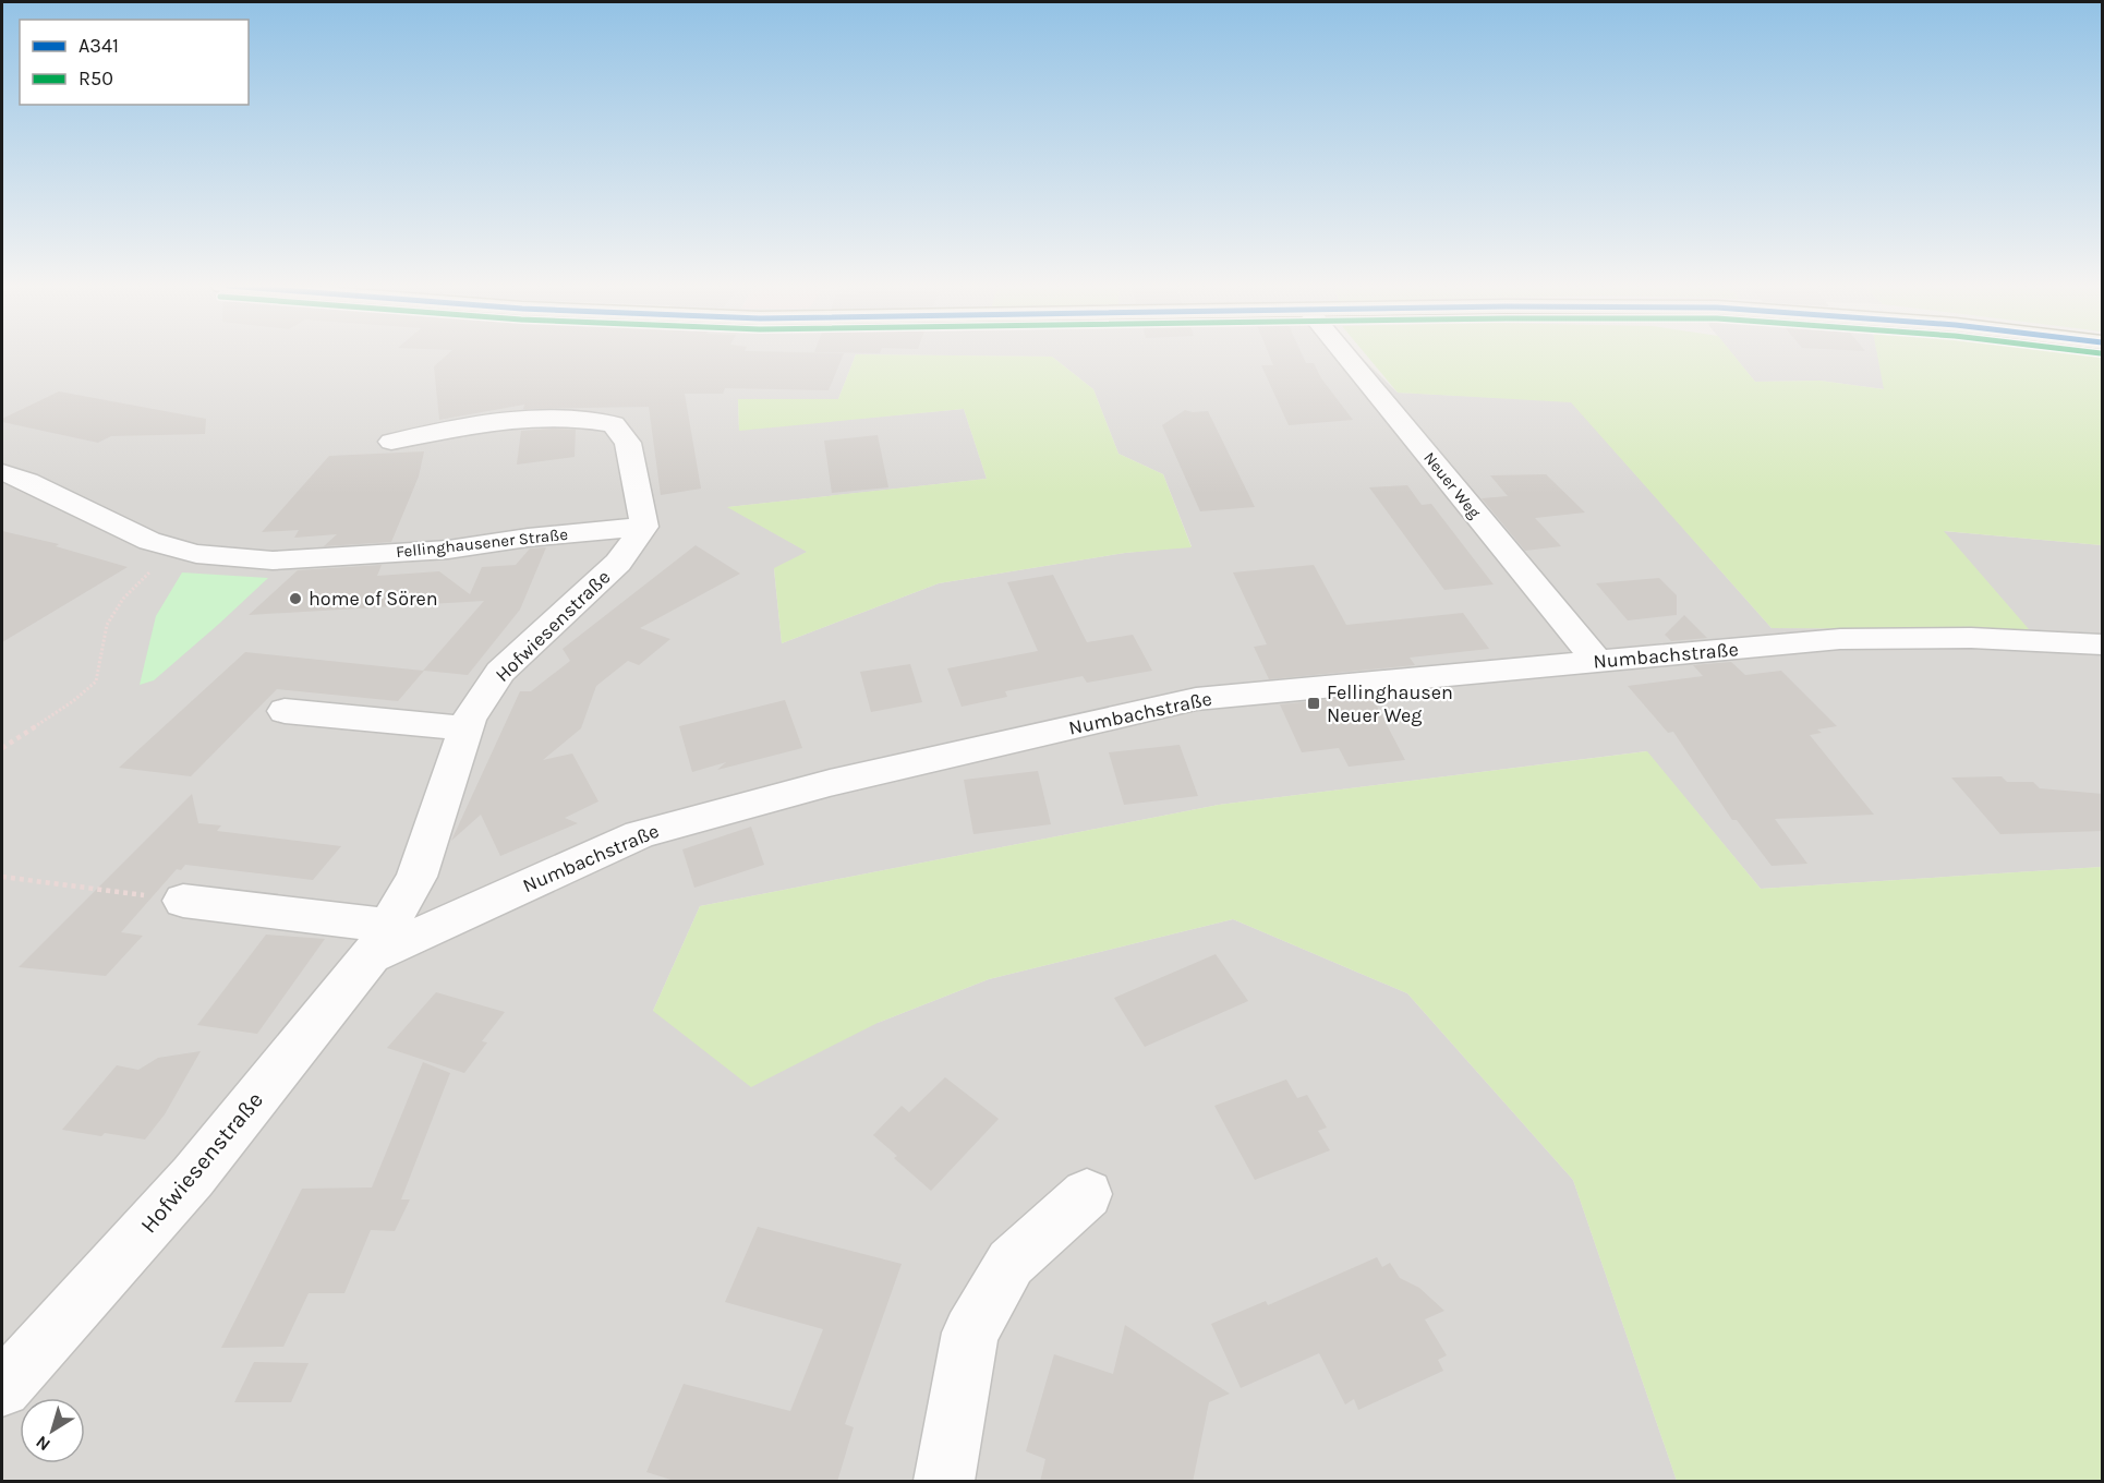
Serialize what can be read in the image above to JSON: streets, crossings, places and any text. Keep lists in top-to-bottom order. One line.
{"streets":{"street":["Neuer Weg","Fellinghausener Straße","Hofwiesenstraße","Numbachstraße"]},"crossings":[["Neuer Weg","Numbachstraße"],["Fellinghausener Straße","Hofwiesenstraße"],["Hofwiesenstraße","Numbachstraße"]],"places":{"other":["home of Sören"],"transit":["Fellinghausen Neuer Weg"]},"legend":["A341","R50"],"north":"bottom left"}
